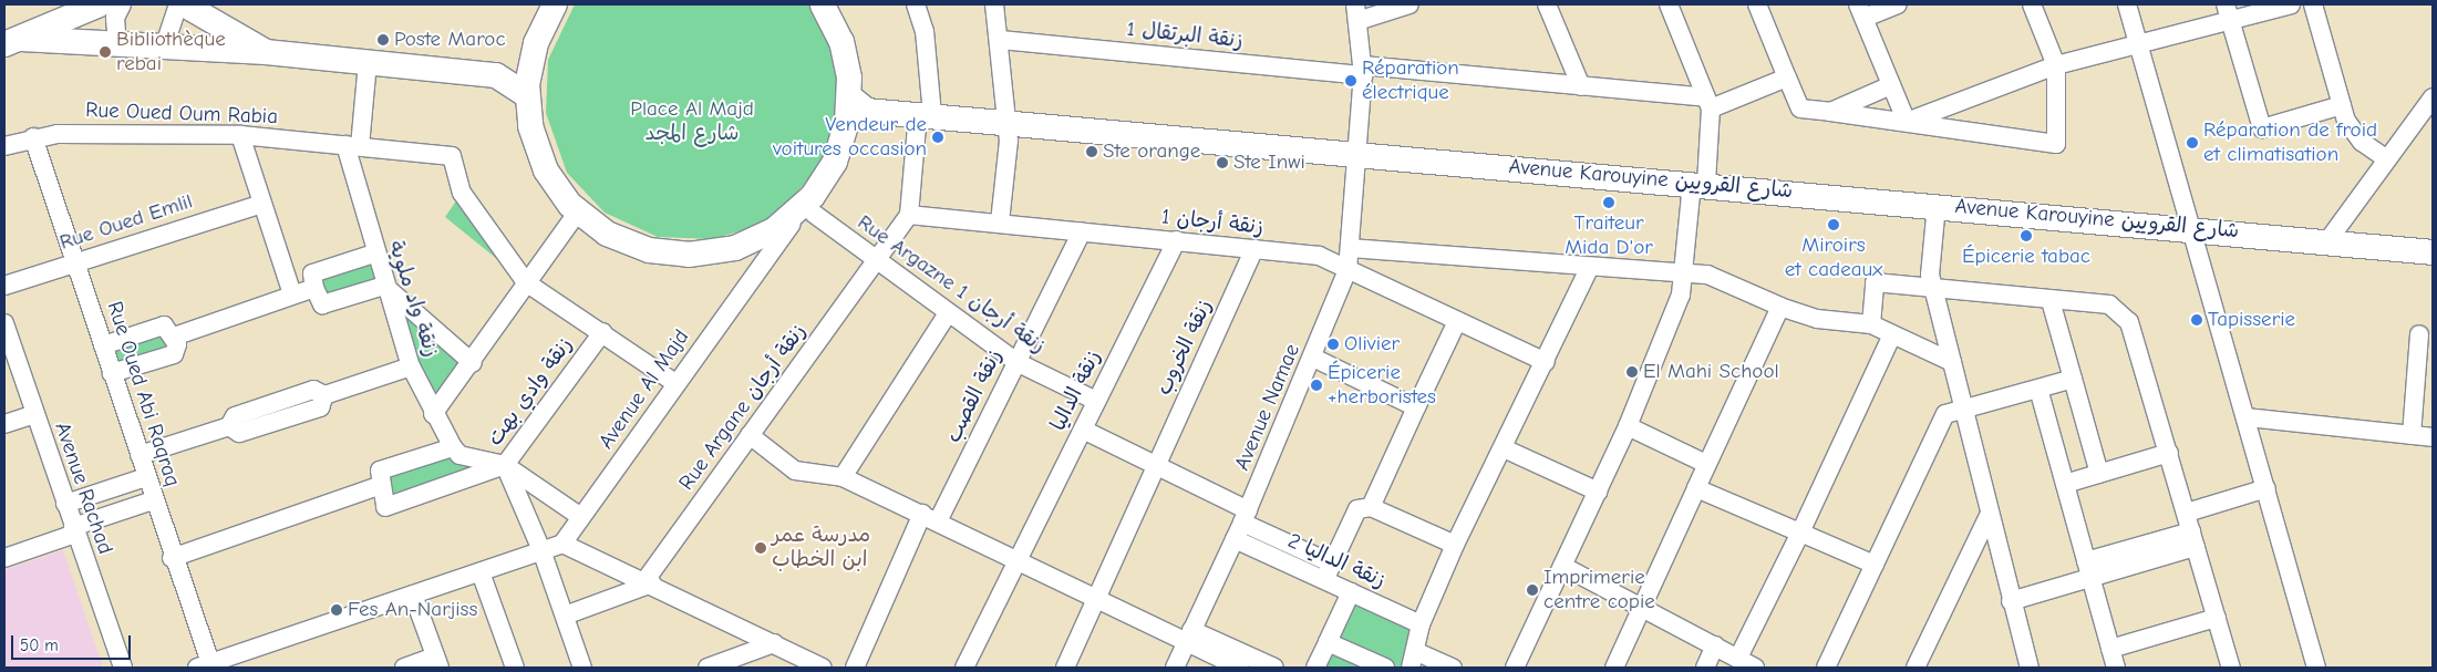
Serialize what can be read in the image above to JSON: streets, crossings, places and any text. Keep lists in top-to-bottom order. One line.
{"streets":{"street":["زنقة البرتقال 1","Rue Oued Oum Rabia","Avenue Karouyine شارع القرويين","Rue Oued Emlil","زنقة أرجان 1","Rue Argazne 1 زنقة أرجان","زنقة واد ملوية","زنقة الخروب","Avenue Al Majd","زنقة الداليا","زنقة وادي بهت","Rue Oued Abi Raqraq","زنقة القصب","Rue Argane زنقة أرجان","Avenue Namae","Avenue Rachad","زنقة الداليا 2"]},"crossings":[["زنقة البرتقال 1","Avenue Namae"],["Rue Oued Oum Rabia","زنقة واد ملوية"],["Rue Oued Oum Rabia","Avenue Al Majd"],["Rue Oued Oum Rabia","زنقة وادي بهت"],["Rue Oued Oum Rabia","Rue Oued Abi Raqraq"],["Avenue Karouyine شارع القرويين","Avenue Namae"],["Rue Oued Emlil","Rue Oued Abi Raqraq"],["زنقة أرجان 1","زنقة الخروب"],["زنقة أرجان 1","زنقة الداليا"],["زنقة أرجان 1","زنقة القصب"],["زنقة أرجان 1","Avenue Namae"],["Rue Argazne 1 زنقة أرجان","Avenue Al Majd"],["Rue Argazne 1 زنقة أرجان","زنقة الداليا"],["Rue Argazne 1 زنقة أرجان","زنقة القصب"],["Rue Argazne 1 زنقة أرجان","Rue Argane زنقة أرجان"],["زنقة الخروب","زنقة الداليا 2"],["زنقة الداليا","زنقة الداليا 2"],["Avenue Namae","زنقة الداليا 2"]],"parks":["Place Al Majd شارع المجد"],"places":["Poste Maroc","Bibliothèque rebai","Réparation électrique","Vendeur de voitures occasion","Réparation de froid et climatisation","Ste orange","Ste Inwi","Traiteur Mida D'or","Miroirs et cadeaux","Épicerie tabac","Tapisserie","Olivier","El Mahi School","Épicerie +herboristes","مدرسة عمر ابن الخطاب","Imprimerie centre copie","Fes An-Narjiss"],"scale_bar":"50 m"}
